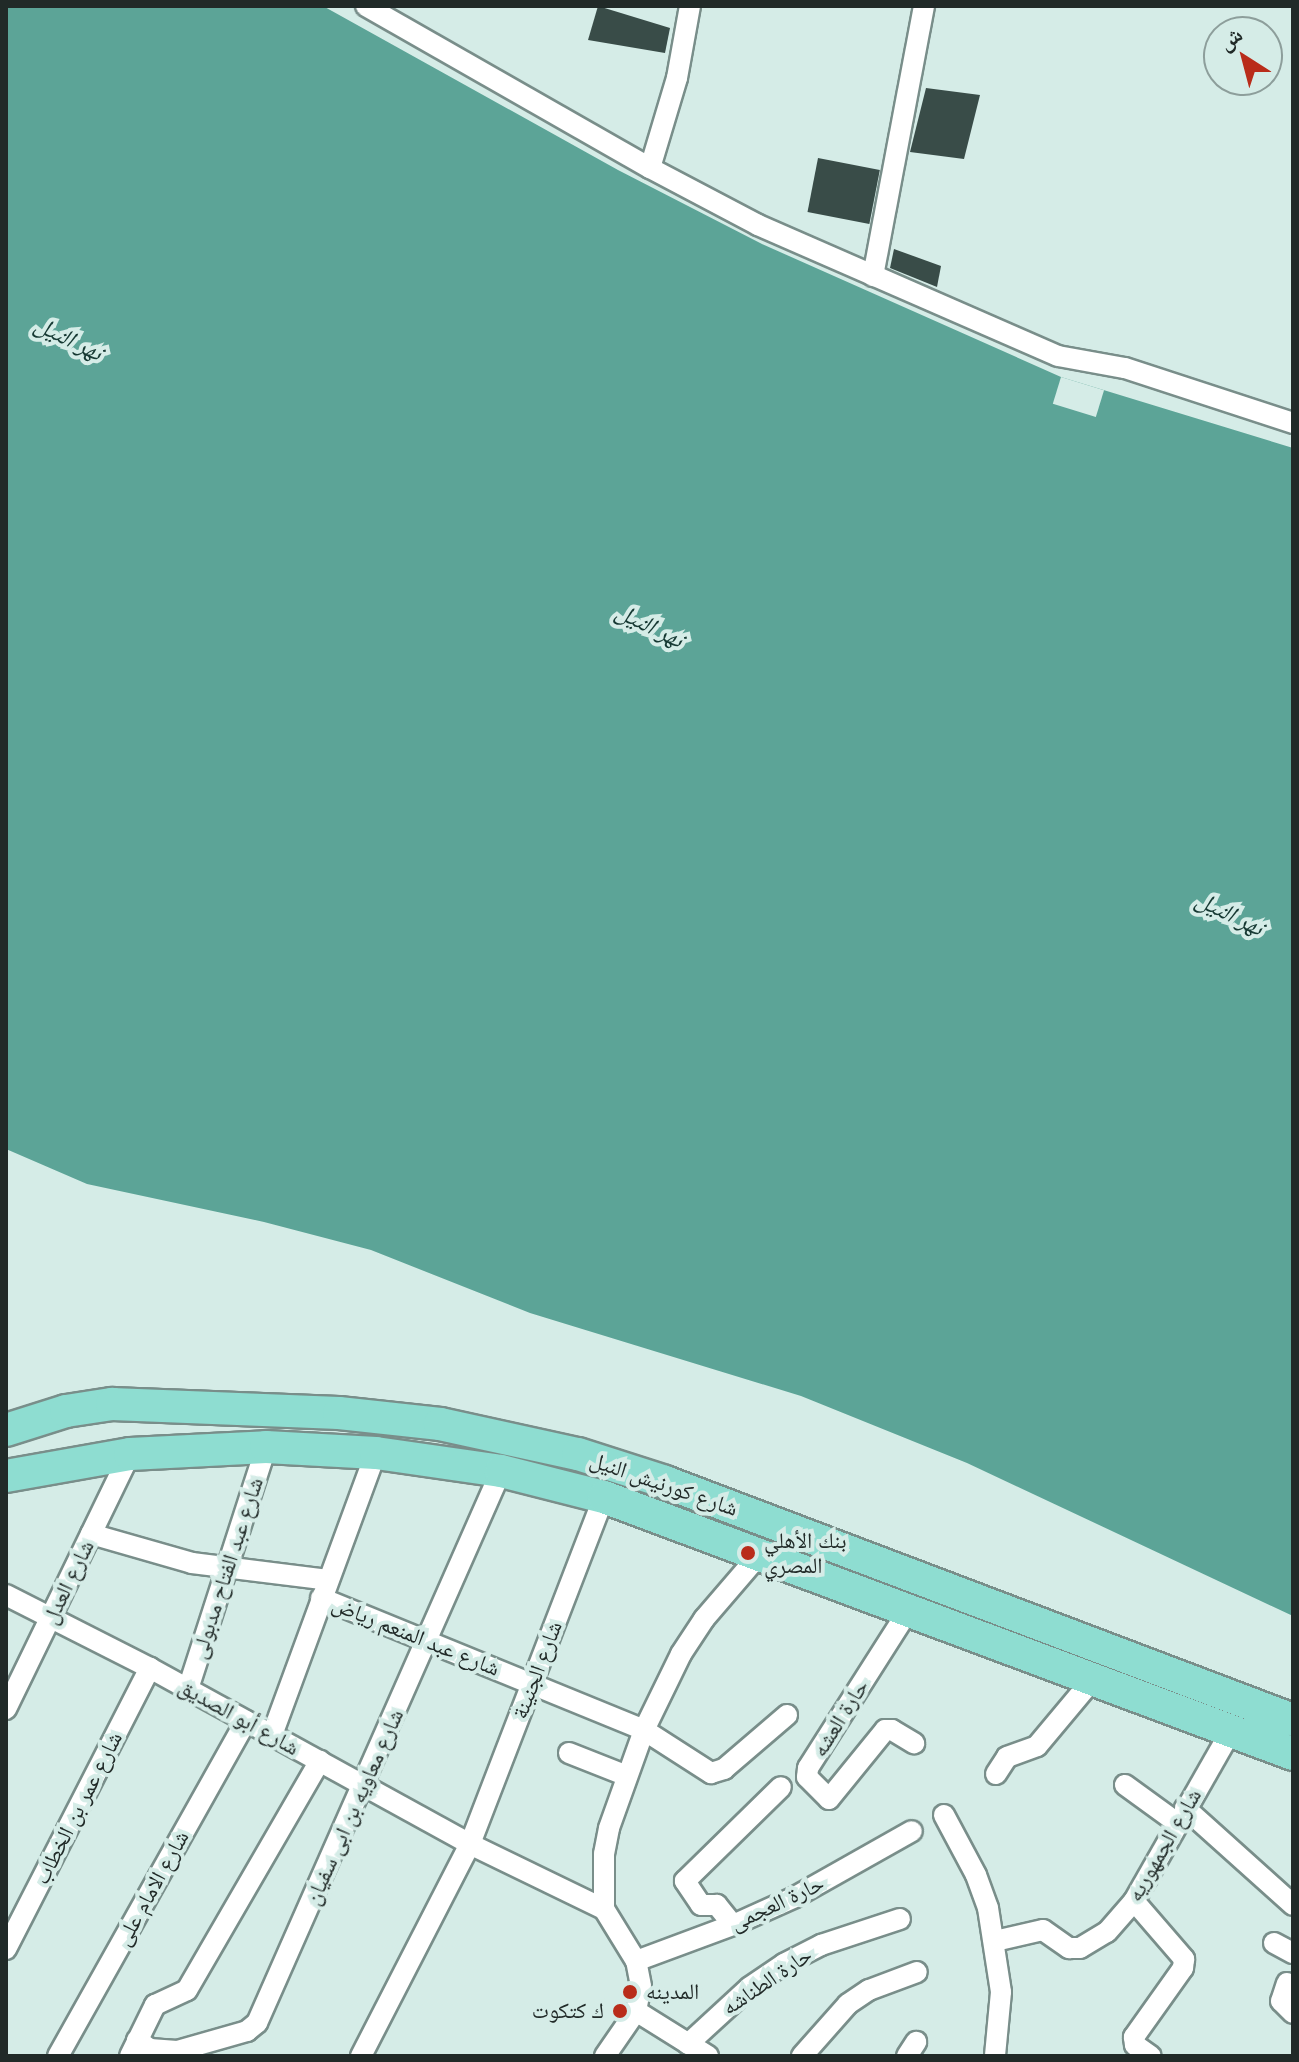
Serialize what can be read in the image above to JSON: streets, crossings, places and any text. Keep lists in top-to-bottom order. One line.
{"streets":{"main road":["شارع كورنيش النيل"],"street":["شارع عبد الفتاح مدبولى","شارع العدل","شارع عبد المنعم رياض","شارع الجنينة","شارع أبو الصديق","حارة العشه","شارع معاويه بن ابى سفيان","شارع عمر بن الخطاب","شارع الجمهوريه","شارع الامام على","حارة العجمى","حارة الطناشه"]},"crossings":[["شارع كورنيش النيل","شارع عبد الفتاح مدبولى"],["شارع كورنيش النيل","شارع العدل"],["شارع كورنيش النيل","شارع الجنينة"],["شارع كورنيش النيل","حارة العشه"],["شارع كورنيش النيل","شارع معاويه بن ابى سفيان"],["شارع كورنيش النيل","شارع الجمهوريه"],["شارع عبد الفتاح مدبولى","شارع عبد المنعم رياض"],["شارع عبد الفتاح مدبولى","شارع أبو الصديق"],["شارع العدل","شارع عبد المنعم رياض"],["شارع العدل","شارع أبو الصديق"],["شارع عبد المنعم رياض","شارع الجنينة"],["شارع عبد المنعم رياض","شارع معاويه بن ابى سفيان"],["شارع الجنينة","شارع أبو الصديق"],["شارع أبو الصديق","شارع معاويه بن ابى سفيان"],["شارع أبو الصديق","شارع عمر بن الخطاب"],["شارع أبو الصديق","شارع الامام على"]],"water":["نهر النيل"],"places":["بنك الأهلي المصري","المدينه","ك كتكوت"],"north":"top left"}
